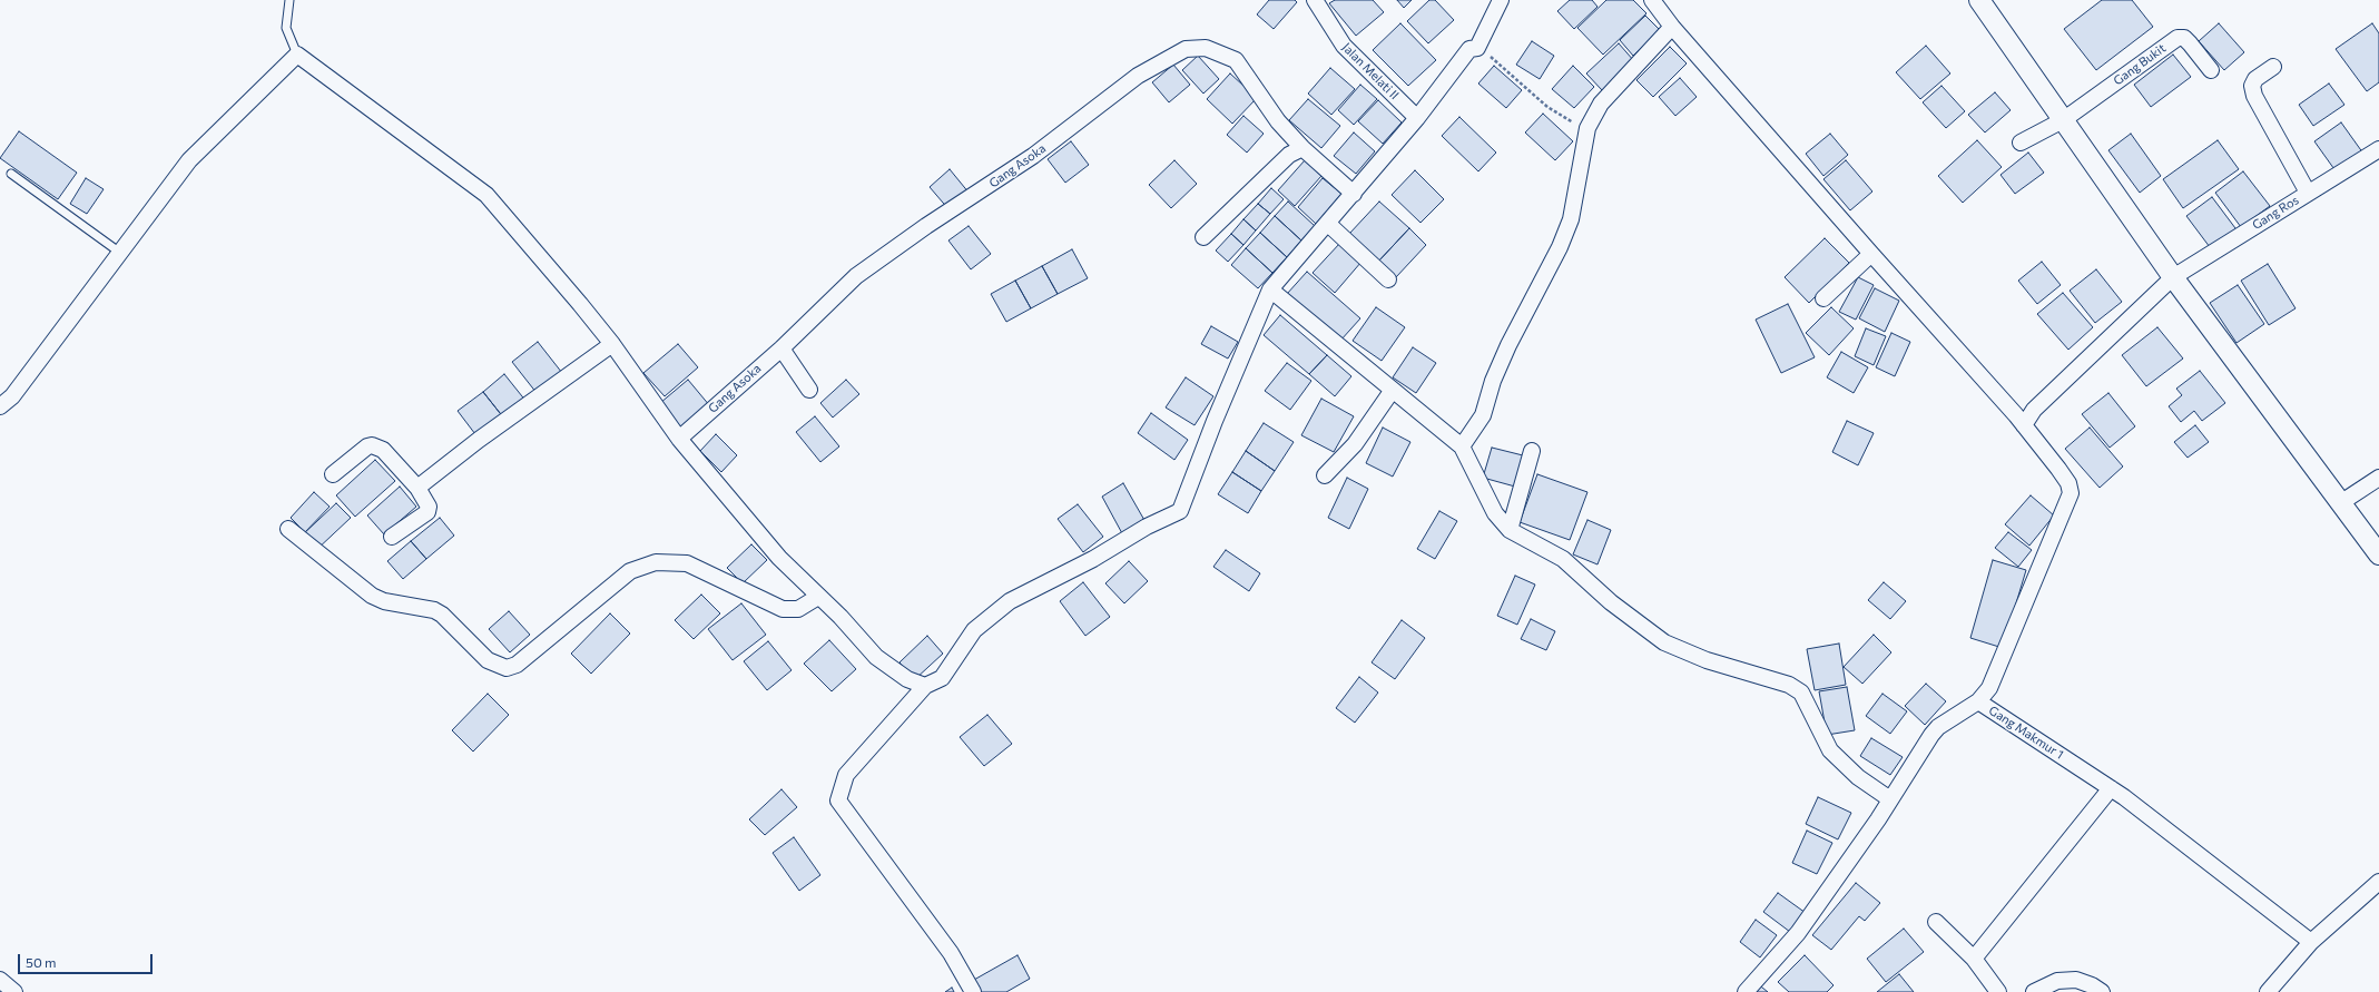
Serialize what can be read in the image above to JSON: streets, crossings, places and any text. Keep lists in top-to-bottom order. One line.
{"streets":{"street":["Gang Bukit","Jalan Melati II","Gang Asoka","Gang Ros","Gang Makmur 1"]},"scale_bar":"50 m"}
